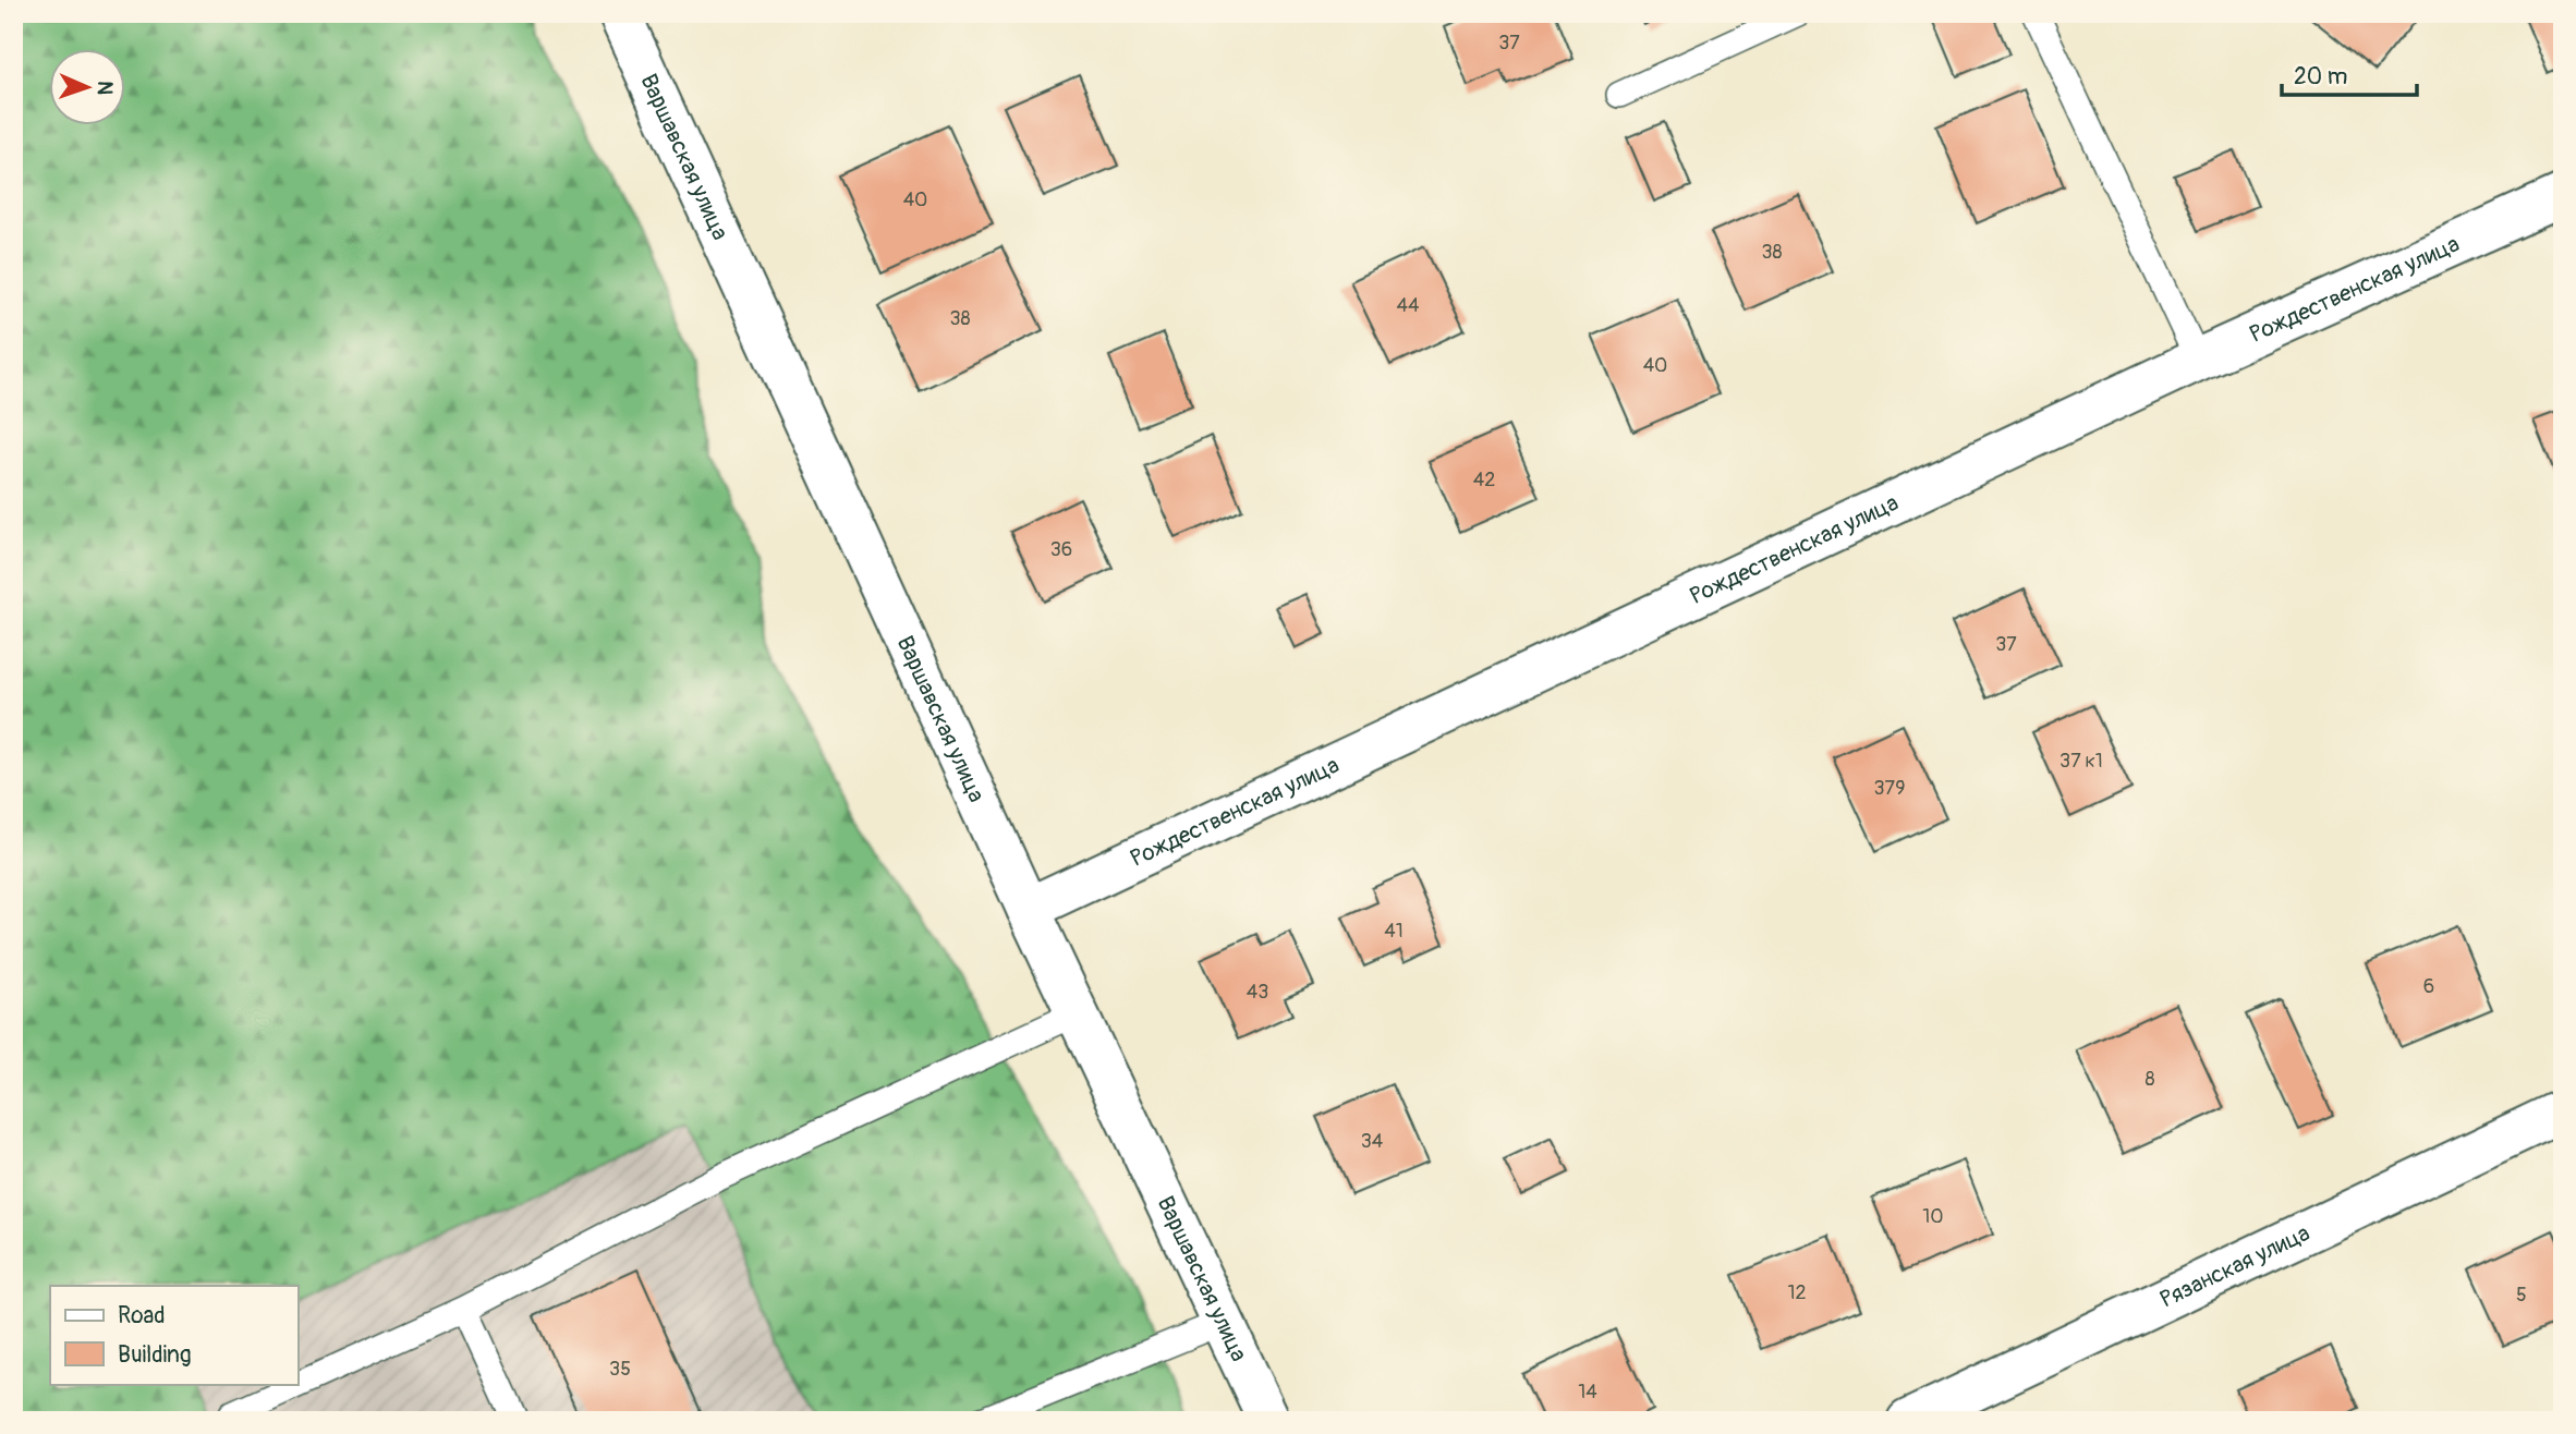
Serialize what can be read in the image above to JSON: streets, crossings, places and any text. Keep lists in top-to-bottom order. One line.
{"streets":{"street":["Варшавская улица","Рождественская улица","Рязанская улица"]},"crossings":[["Варшавская улица","Рождественская улица"]],"house_numbers":["37","40","38","44","38","40","42","36","37","37 к1","379","41","6","43","8","34","10","12","5","35","14"],"legend":["Road","Building"],"scale_bar":"20 m","north":"right"}
